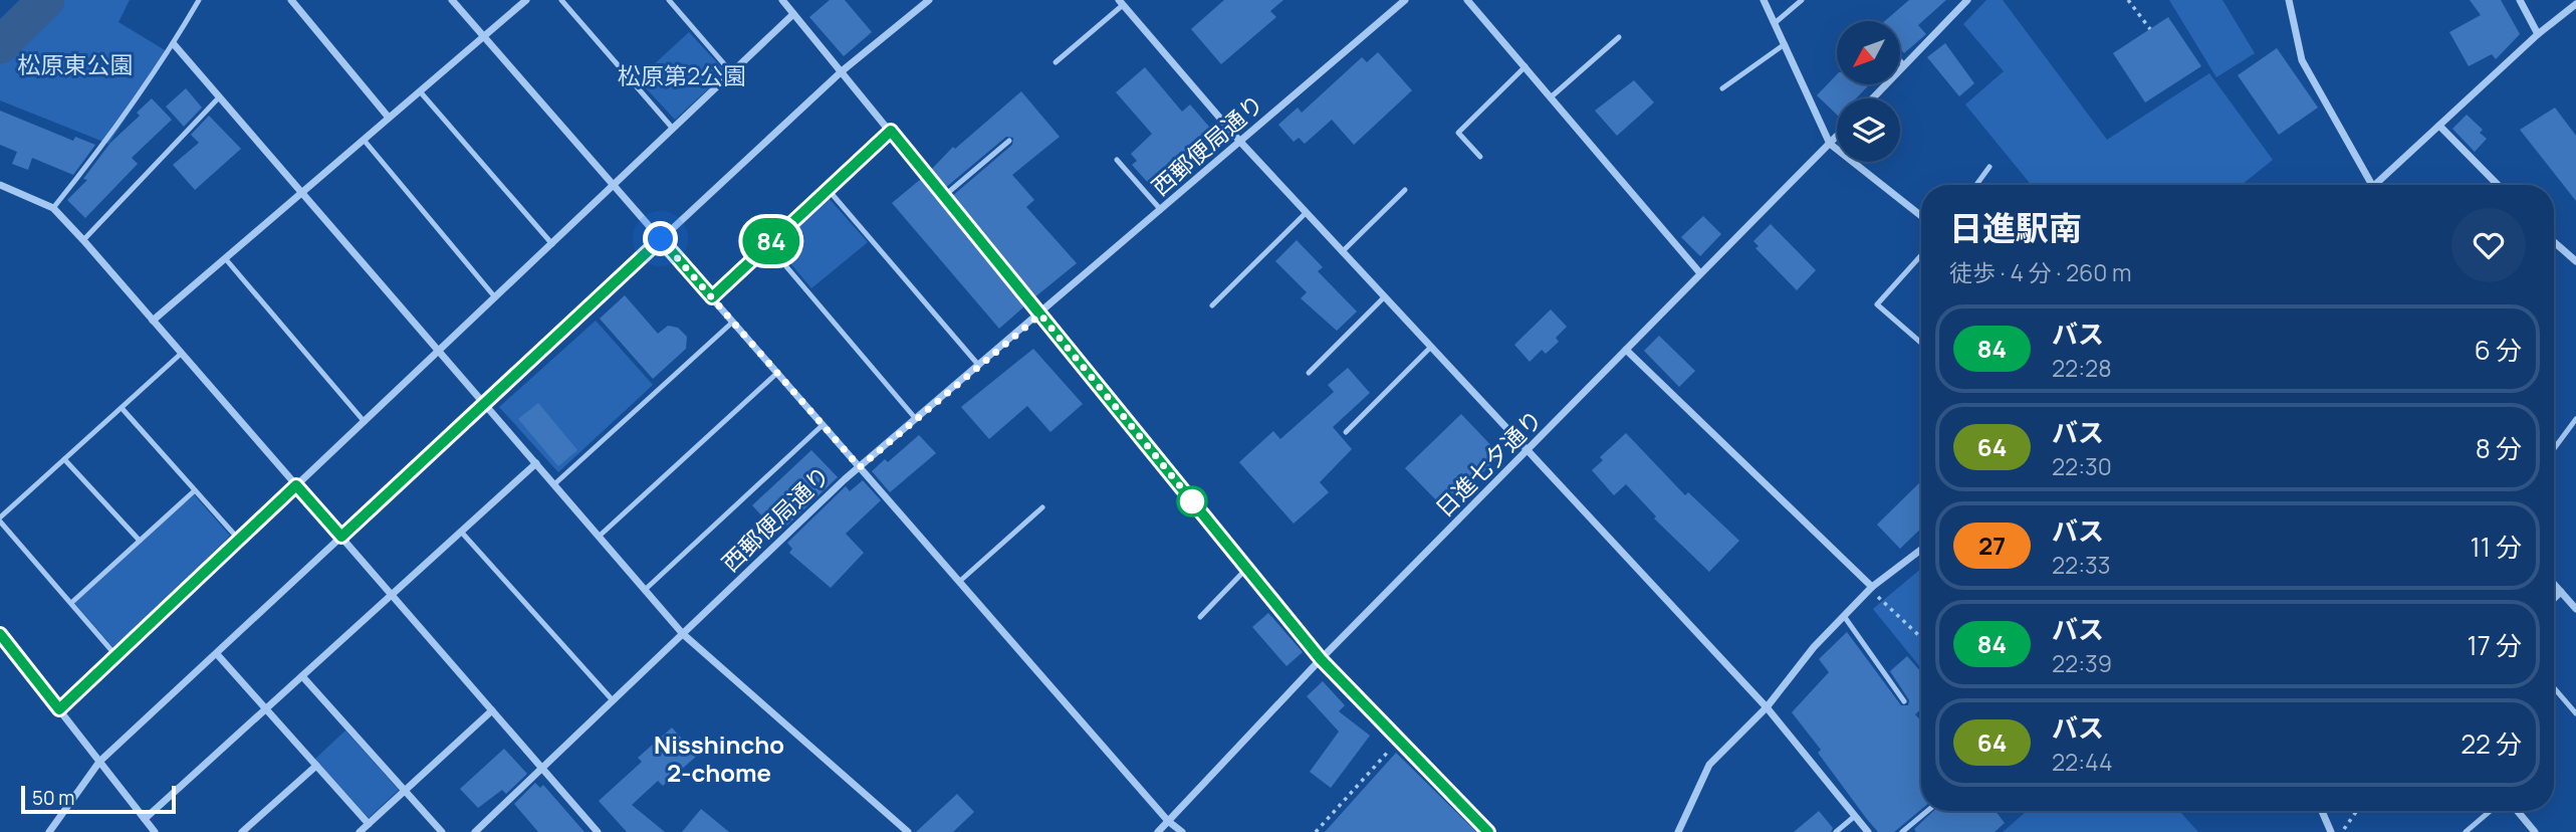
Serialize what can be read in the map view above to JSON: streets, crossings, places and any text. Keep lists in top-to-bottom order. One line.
{"streets":{"street":["西郵便局通り","日進七夕通り"]},"districts":["Nisshincho 2-chome"],"parks":["松原東公園","松原第2公園"],"lines":["bus line 84"],"scale_bar":"50 m","north":"bottom left","page":{"on_map":"84","heading":["日進駅南","徒歩 · 4 分 · 260 m"],"list":[{"mark":"84","name":"バス","note":"22:28","value":"6 分"},{"mark":"64","name":"バス","note":"22:30","value":"8 分"},{"mark":"27","name":"バス","note":"22:33","value":"11 分"},{"mark":"84","name":"バス","note":"22:39","value":"17 分"},{"mark":"64","name":"バス","note":"22:44","value":"22 分"}],"scale":"50 m"}}
